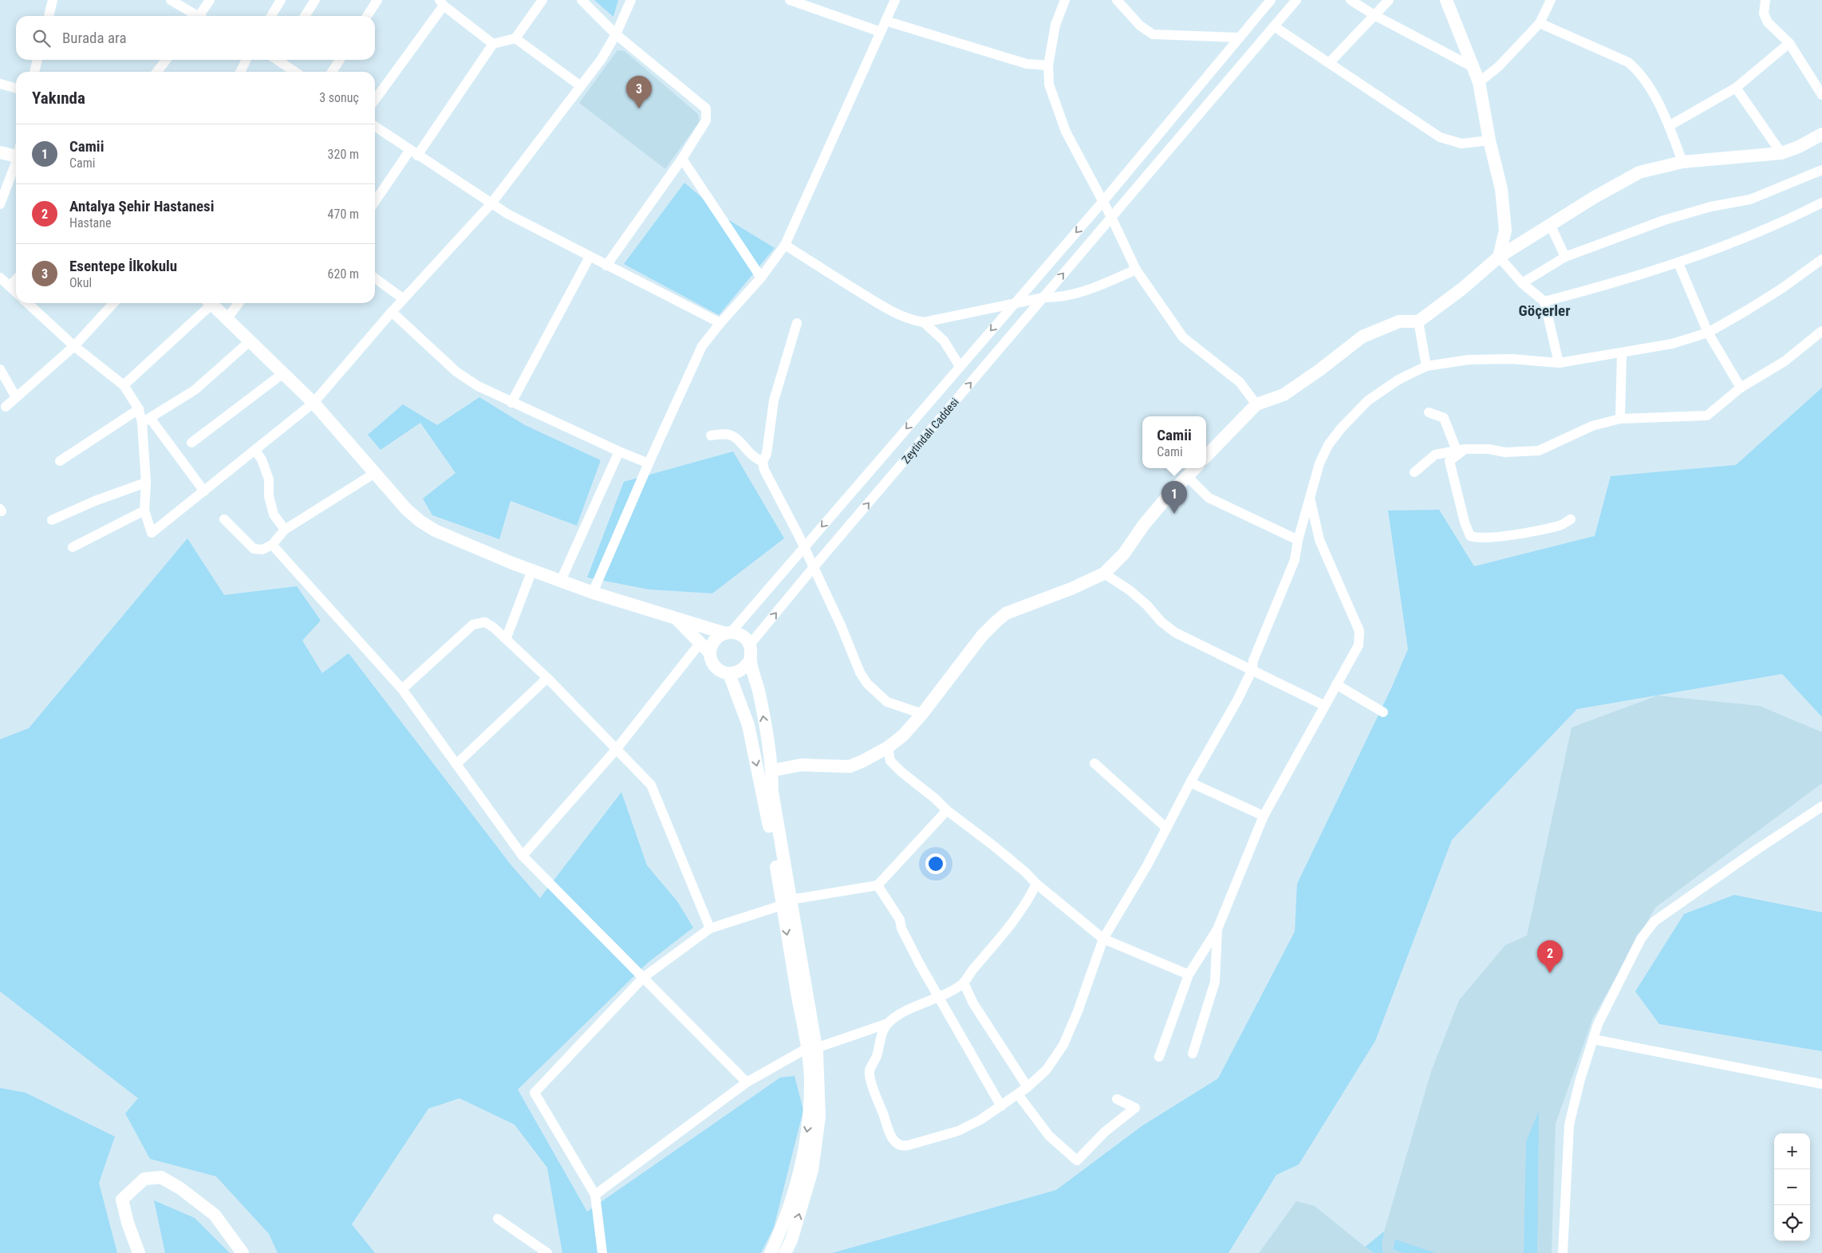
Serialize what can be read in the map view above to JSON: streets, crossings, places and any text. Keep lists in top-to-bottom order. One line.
{"streets":{"street":["Zeytindalı Caddesi"]},"districts":["Göçerler"],"page":{"search":"Burada ara","heading":["Yakında","3 sonuç"],"pins":["3","1","2"],"list":[{"mark":"1","name":"Camii","note":"Cami","value":"320 m"},{"mark":"2","name":"Antalya Şehir Hastanesi","note":"Hastane","value":"470 m"},{"mark":"3","name":"Esentepe İlkokulu","note":"Okul","value":"620 m"}],"popup":["Camii","Cami"],"map_buttons":["+","−"]}}
